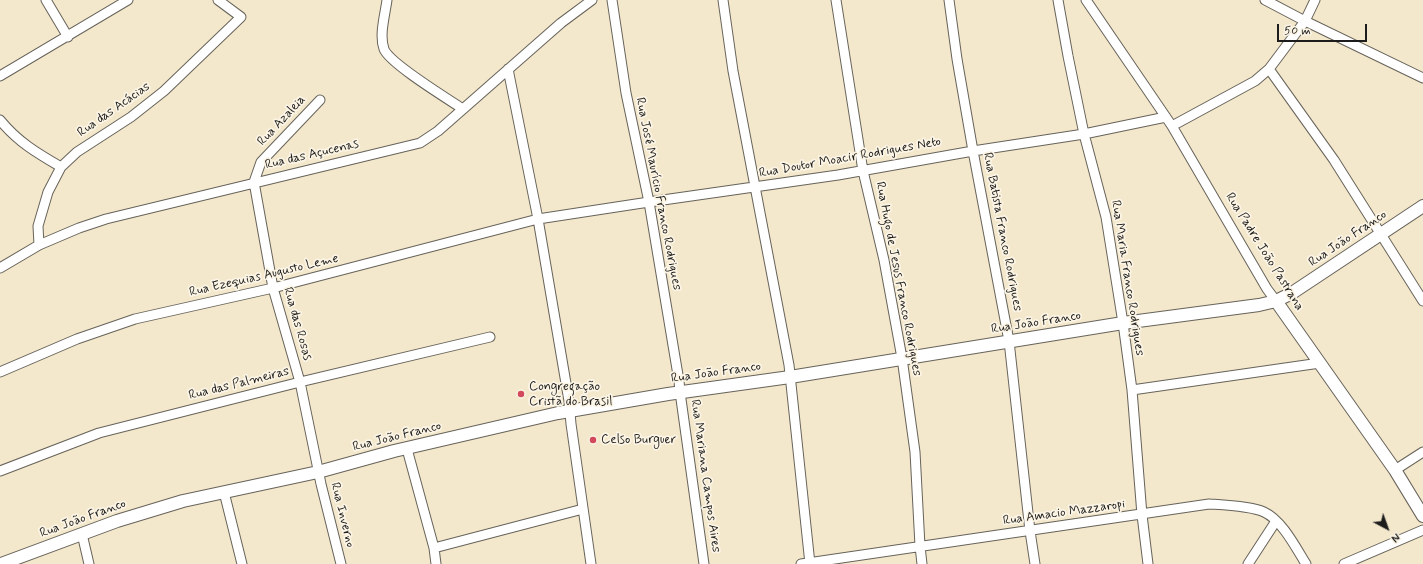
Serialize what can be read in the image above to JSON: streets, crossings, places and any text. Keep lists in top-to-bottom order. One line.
{"streets":{"street":["Rua das Acácias","Rua Azaleia","Rua das Açucenas","Rua Doutor Moacir Rodrigues Neto","Rua José Maurício Franco Rodrigues","Rua Batista Franco Rodrigues","Rua João Franco","Rua Padre João Pastrana","Rua Ezequias Augusto Leme","Rua Maria Franco Rodrigues","Rua Hugo de Jesus Franco Rodrigues","Rua das Rosas","Rua das Palmeiras","Rua Mariana Campos Aires","Rua Amacio Mazzaropi","Rua Inverno"]},"crossings":[["Rua das Acácias","Rua das Açucenas"],["Rua Azaleia","Rua das Açucenas"],["Rua Azaleia","Rua das Rosas"],["Rua das Açucenas","Rua das Rosas"],["Rua Doutor Moacir Rodrigues Neto","Rua José Maurício Franco Rodrigues"],["Rua Doutor Moacir Rodrigues Neto","Rua Batista Franco Rodrigues"],["Rua Doutor Moacir Rodrigues Neto","Rua Padre João Pastrana"],["Rua Doutor Moacir Rodrigues Neto","Rua Ezequias Augusto Leme"],["Rua Doutor Moacir Rodrigues Neto","Rua Maria Franco Rodrigues"],["Rua Doutor Moacir Rodrigues Neto","Rua Hugo de Jesus Franco Rodrigues"],["Rua José Maurício Franco Rodrigues","Rua João Franco"],["Rua José Maurício Franco Rodrigues","Rua Mariana Campos Aires"],["Rua Batista Franco Rodrigues","Rua João Franco"],["Rua Batista Franco Rodrigues","Rua Amacio Mazzaropi"],["Rua João Franco","Rua Padre João Pastrana"],["Rua João Franco","Rua Maria Franco Rodrigues"],["Rua João Franco","Rua Hugo de Jesus Franco Rodrigues"],["Rua João Franco","Rua das Rosas"],["Rua João Franco","Rua Mariana Campos Aires"],["Rua João Franco","Rua Inverno"],["Rua Ezequias Augusto Leme","Rua das Rosas"],["Rua Maria Franco Rodrigues","Rua Amacio Mazzaropi"],["Rua Hugo de Jesus Franco Rodrigues","Rua Amacio Mazzaropi"],["Rua das Rosas","Rua das Palmeiras"],["Rua das Rosas","Rua Inverno"]],"places":["Congregação Cristã do Brasil","Celso Burguer"],"scale_bar":"50 m","north":"bottom right"}
